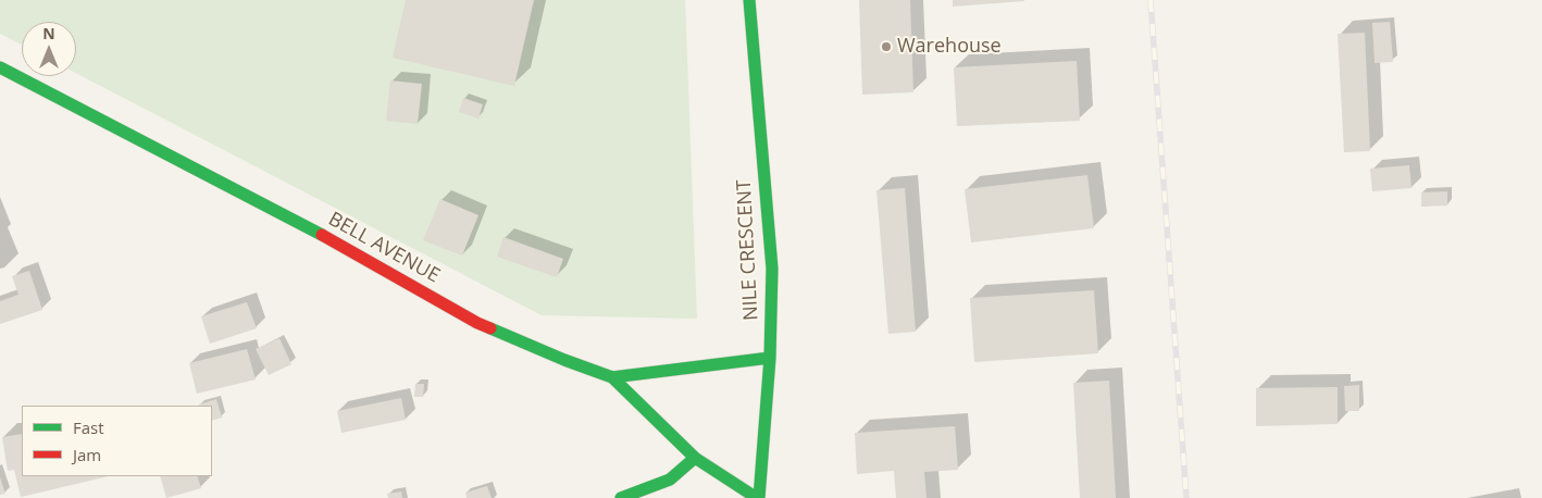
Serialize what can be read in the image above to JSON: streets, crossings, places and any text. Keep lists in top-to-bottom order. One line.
{"streets":{"street":["BELL AVENUE","NILE CRESCENT"]},"crossings":[["BELL AVENUE","NILE CRESCENT"]],"places":["Warehouse"],"legend":["Fast","Jam"],"north":"top"}
